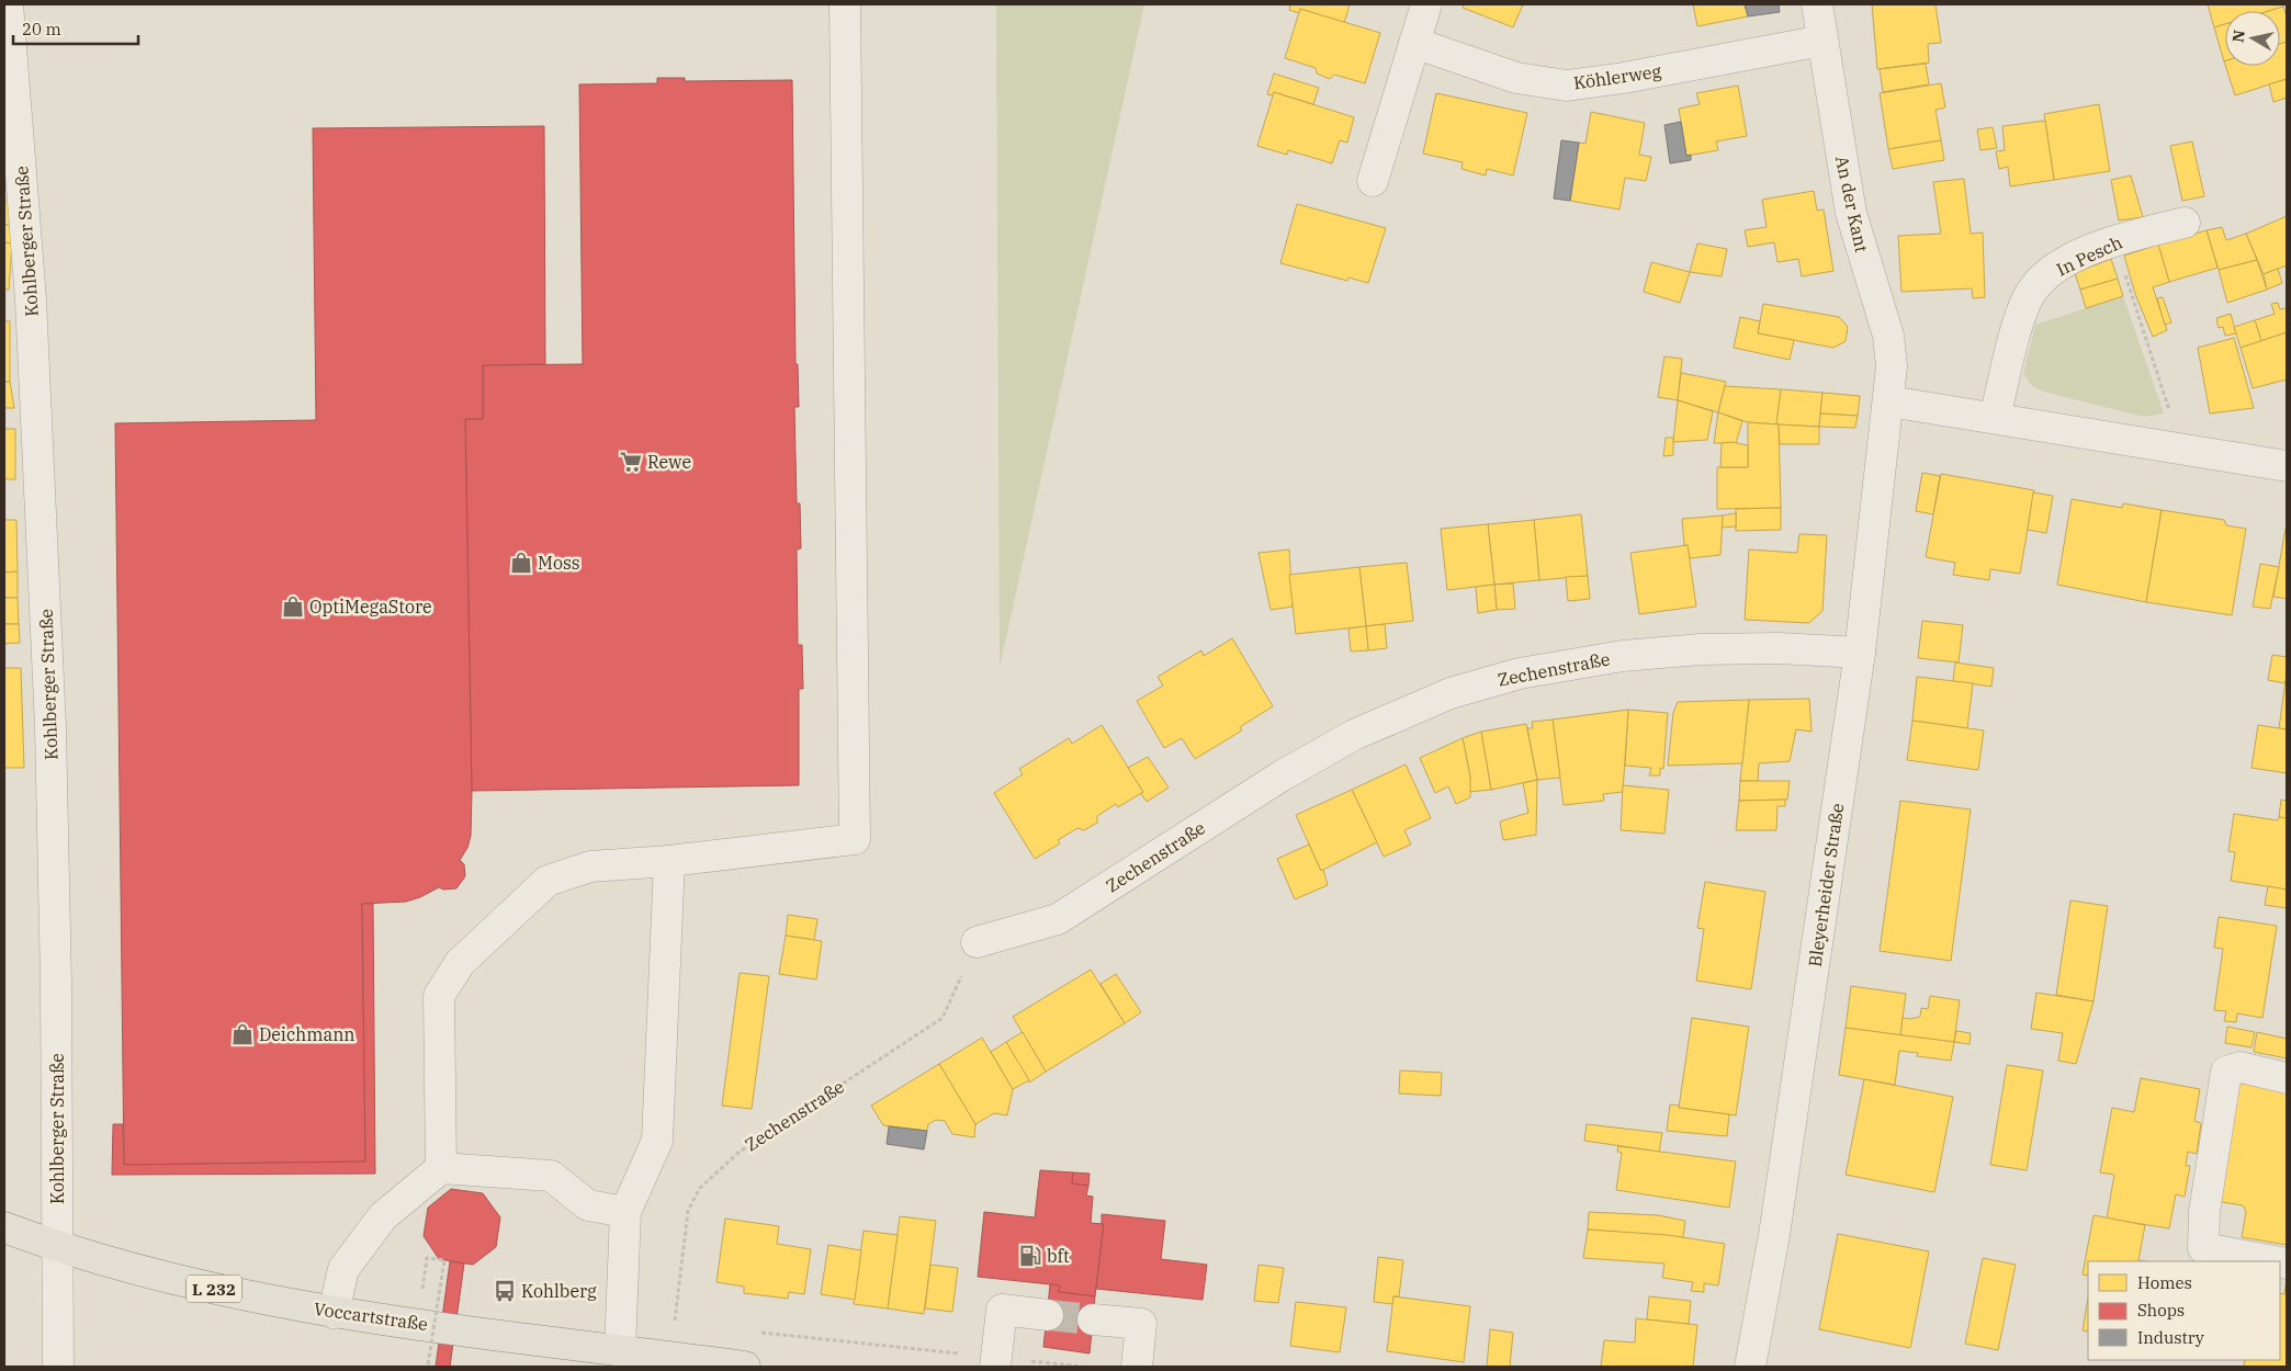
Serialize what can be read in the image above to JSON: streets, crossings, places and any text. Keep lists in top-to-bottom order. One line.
{"streets":{"main road":["L 232","Voccartstraße"],"street":["Köhlerweg","An der Kant","Kohlberger Straße","In Pesch","Zechenstraße","Bleyerheider Straße"]},"crossings":[["Köhlerweg","An der Kant"],["An der Kant","Bleyerheider Straße"],["Kohlberger Straße","Voccartstraße"],["Zechenstraße","Bleyerheider Straße"]],"places":{"supermarket":["Rewe"],"shop":["Moss","OptiMegaStore","Deichmann"],"fuel station":["bft"],"bus stop":["Kohlberg"]},"legend":["Homes","Shops","Industry"],"scale_bar":"20 m","north":"left"}
